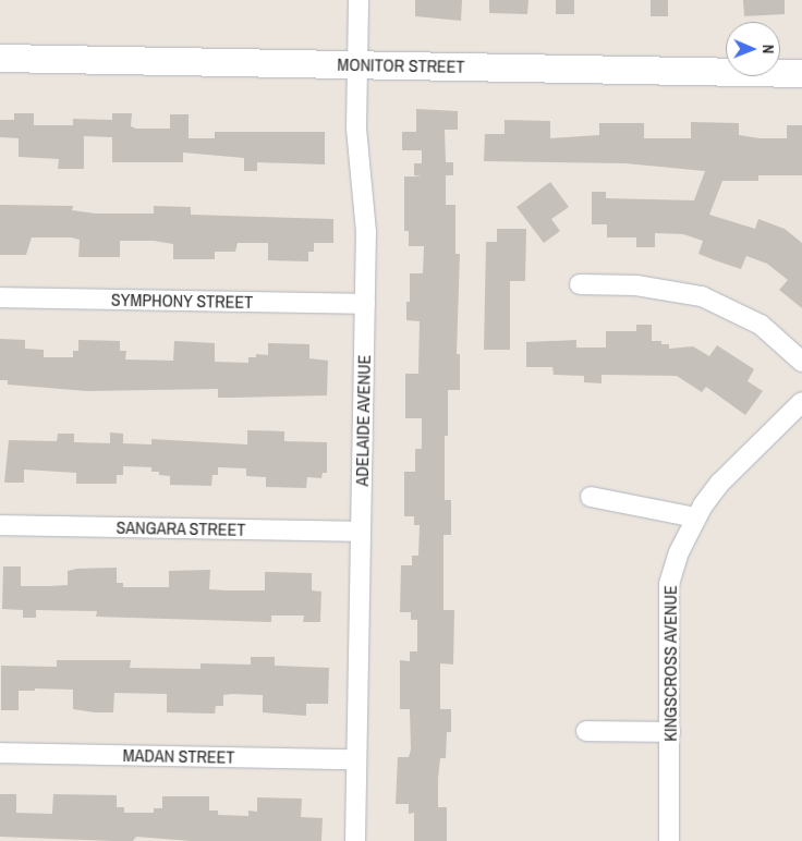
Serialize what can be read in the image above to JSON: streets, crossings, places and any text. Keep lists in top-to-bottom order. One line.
{"streets":{"street":["MONITOR STREET","SYMPHONY STREET","ADELAIDE AVENUE","SANGARA STREET","KINGSCROSS AVENUE","MADAN STREET"]},"crossings":[["MONITOR STREET","ADELAIDE AVENUE"],["SYMPHONY STREET","ADELAIDE AVENUE"],["ADELAIDE AVENUE","SANGARA STREET"],["ADELAIDE AVENUE","MADAN STREET"]],"north":"right"}
